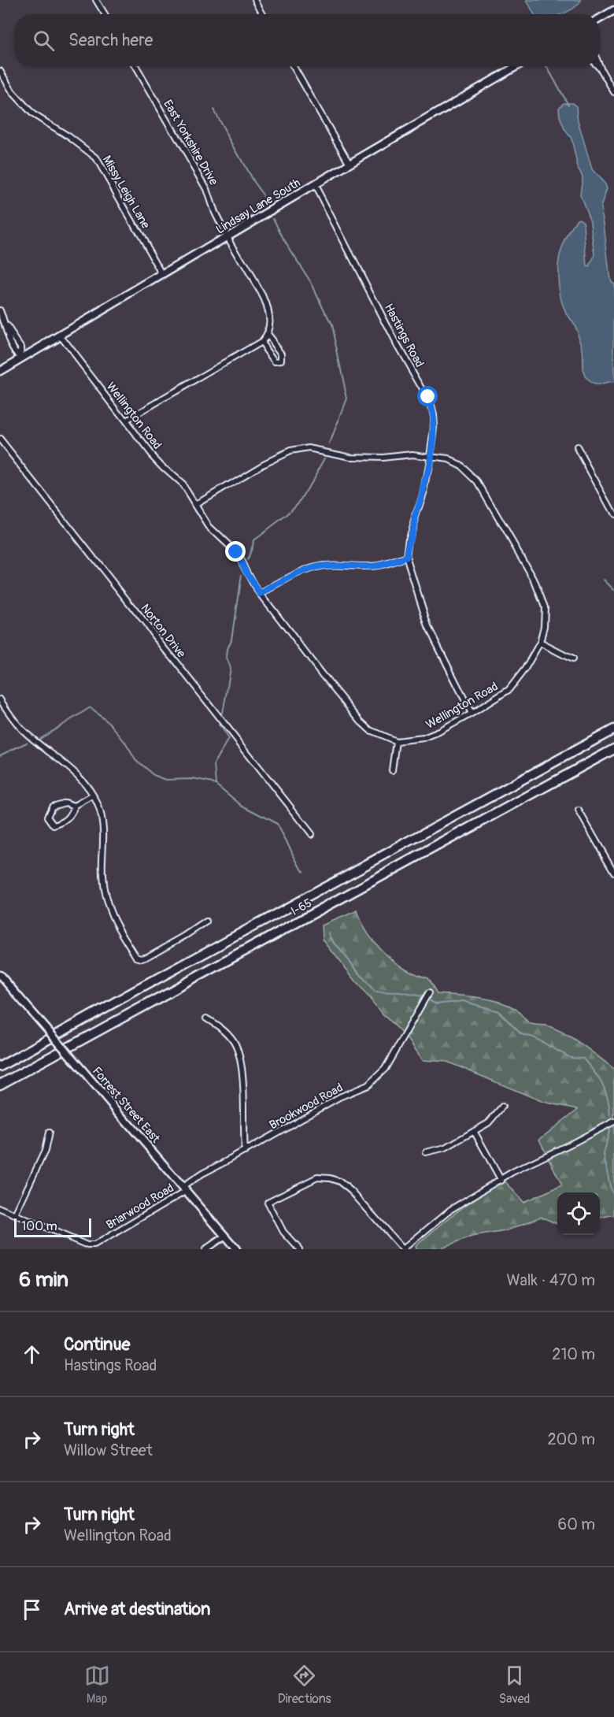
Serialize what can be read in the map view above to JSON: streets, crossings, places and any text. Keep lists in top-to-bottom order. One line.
{"streets":{"highway":["I-65"],"street":["East Yorkshire Drive","Missy Leigh Lane","Lindsay Lane South","Hastings Road","Wellington Road","Norton Drive","Forrest Street East","Brookwood Road","Briarwood Road"]},"crossings":[["East Yorkshire Drive","Lindsay Lane South"],["Missy Leigh Lane","Lindsay Lane South"],["Lindsay Lane South","Hastings Road"],["Lindsay Lane South","Wellington Road"],["Hastings Road","Wellington Road"],["Forrest Street East","Brookwood Road"],["Forrest Street East","Briarwood Road"],["Brookwood Road","Briarwood Road"]],"scale_bar":"100 m","page":{"search":"Search here","scale":"100 m","heading":["6 min","Walk · 470 m"],"list":[["Continue","Hastings Road","210 m"],["Turn right","Willow Street","200 m"],["Turn right","Wellington Road","60 m"],"Arrive at destination"],"nav":["Map","Directions","Saved"]}}
